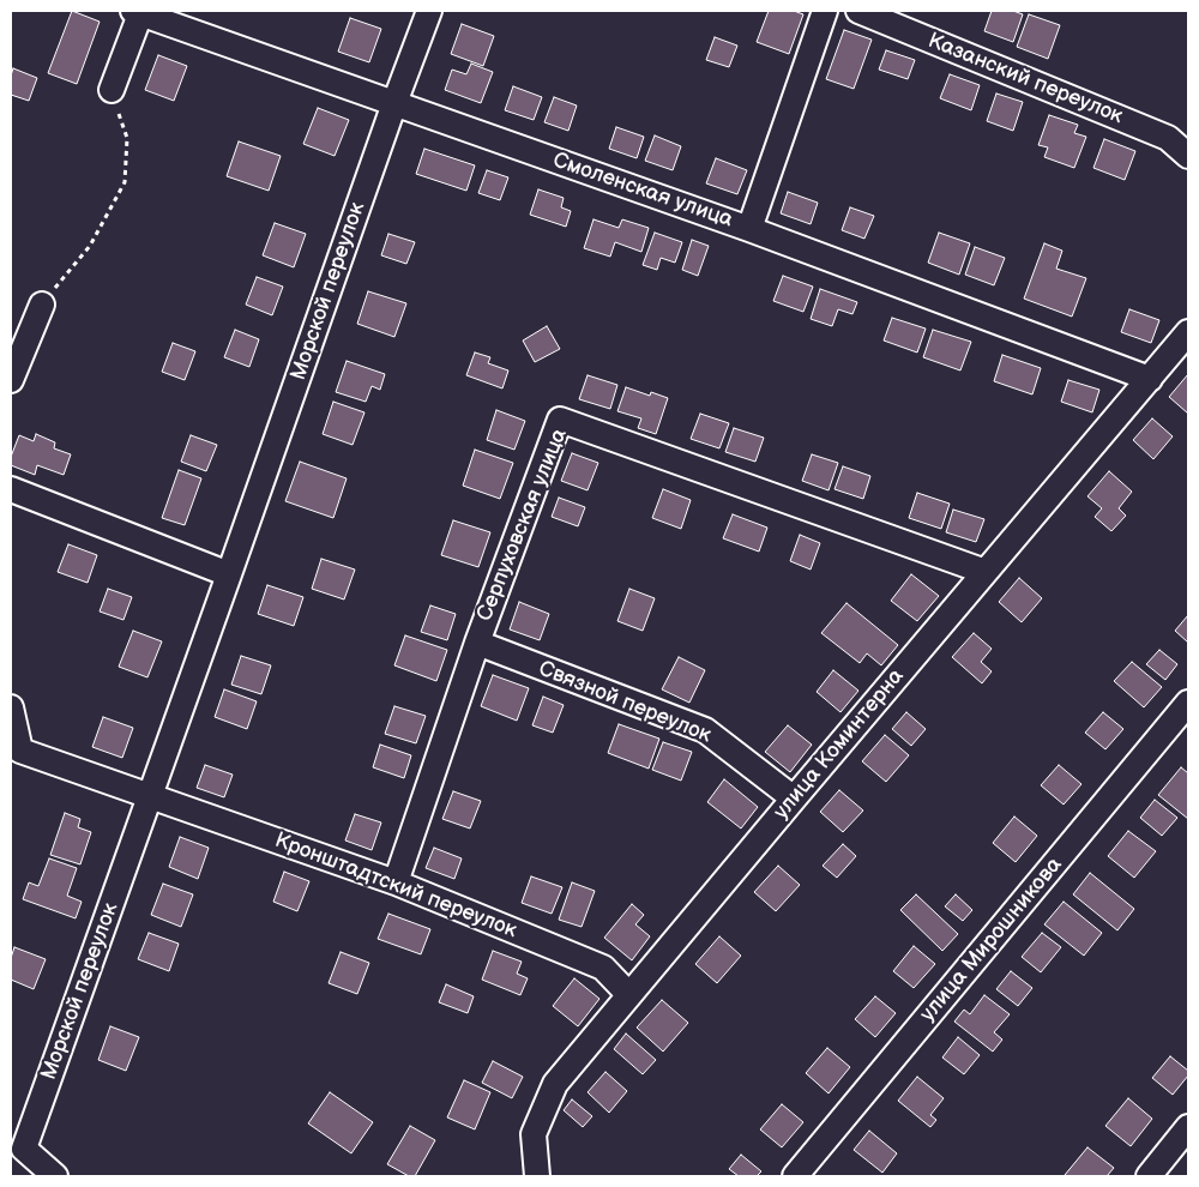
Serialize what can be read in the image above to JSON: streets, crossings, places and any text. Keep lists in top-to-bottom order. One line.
{"streets":{"street":["Казанский переулок","Смоленская улица","Морской переулок","Серпуховская улица","Связной переулок","улица Коминтерна","Кронштадтский переулок","улица Мирошникова"]},"crossings":[["Смоленская улица","Морской переулок"],["Смоленская улица","улица Коминтерна"],["Морской переулок","Кронштадтский переулок"],["Серпуховская улица","Связной переулок"],["Серпуховская улица","улица Коминтерна"],["Серпуховская улица","Кронштадтский переулок"],["Связной переулок","улица Коминтерна"],["улица Коминтерна","Кронштадтский переулок"]]}
